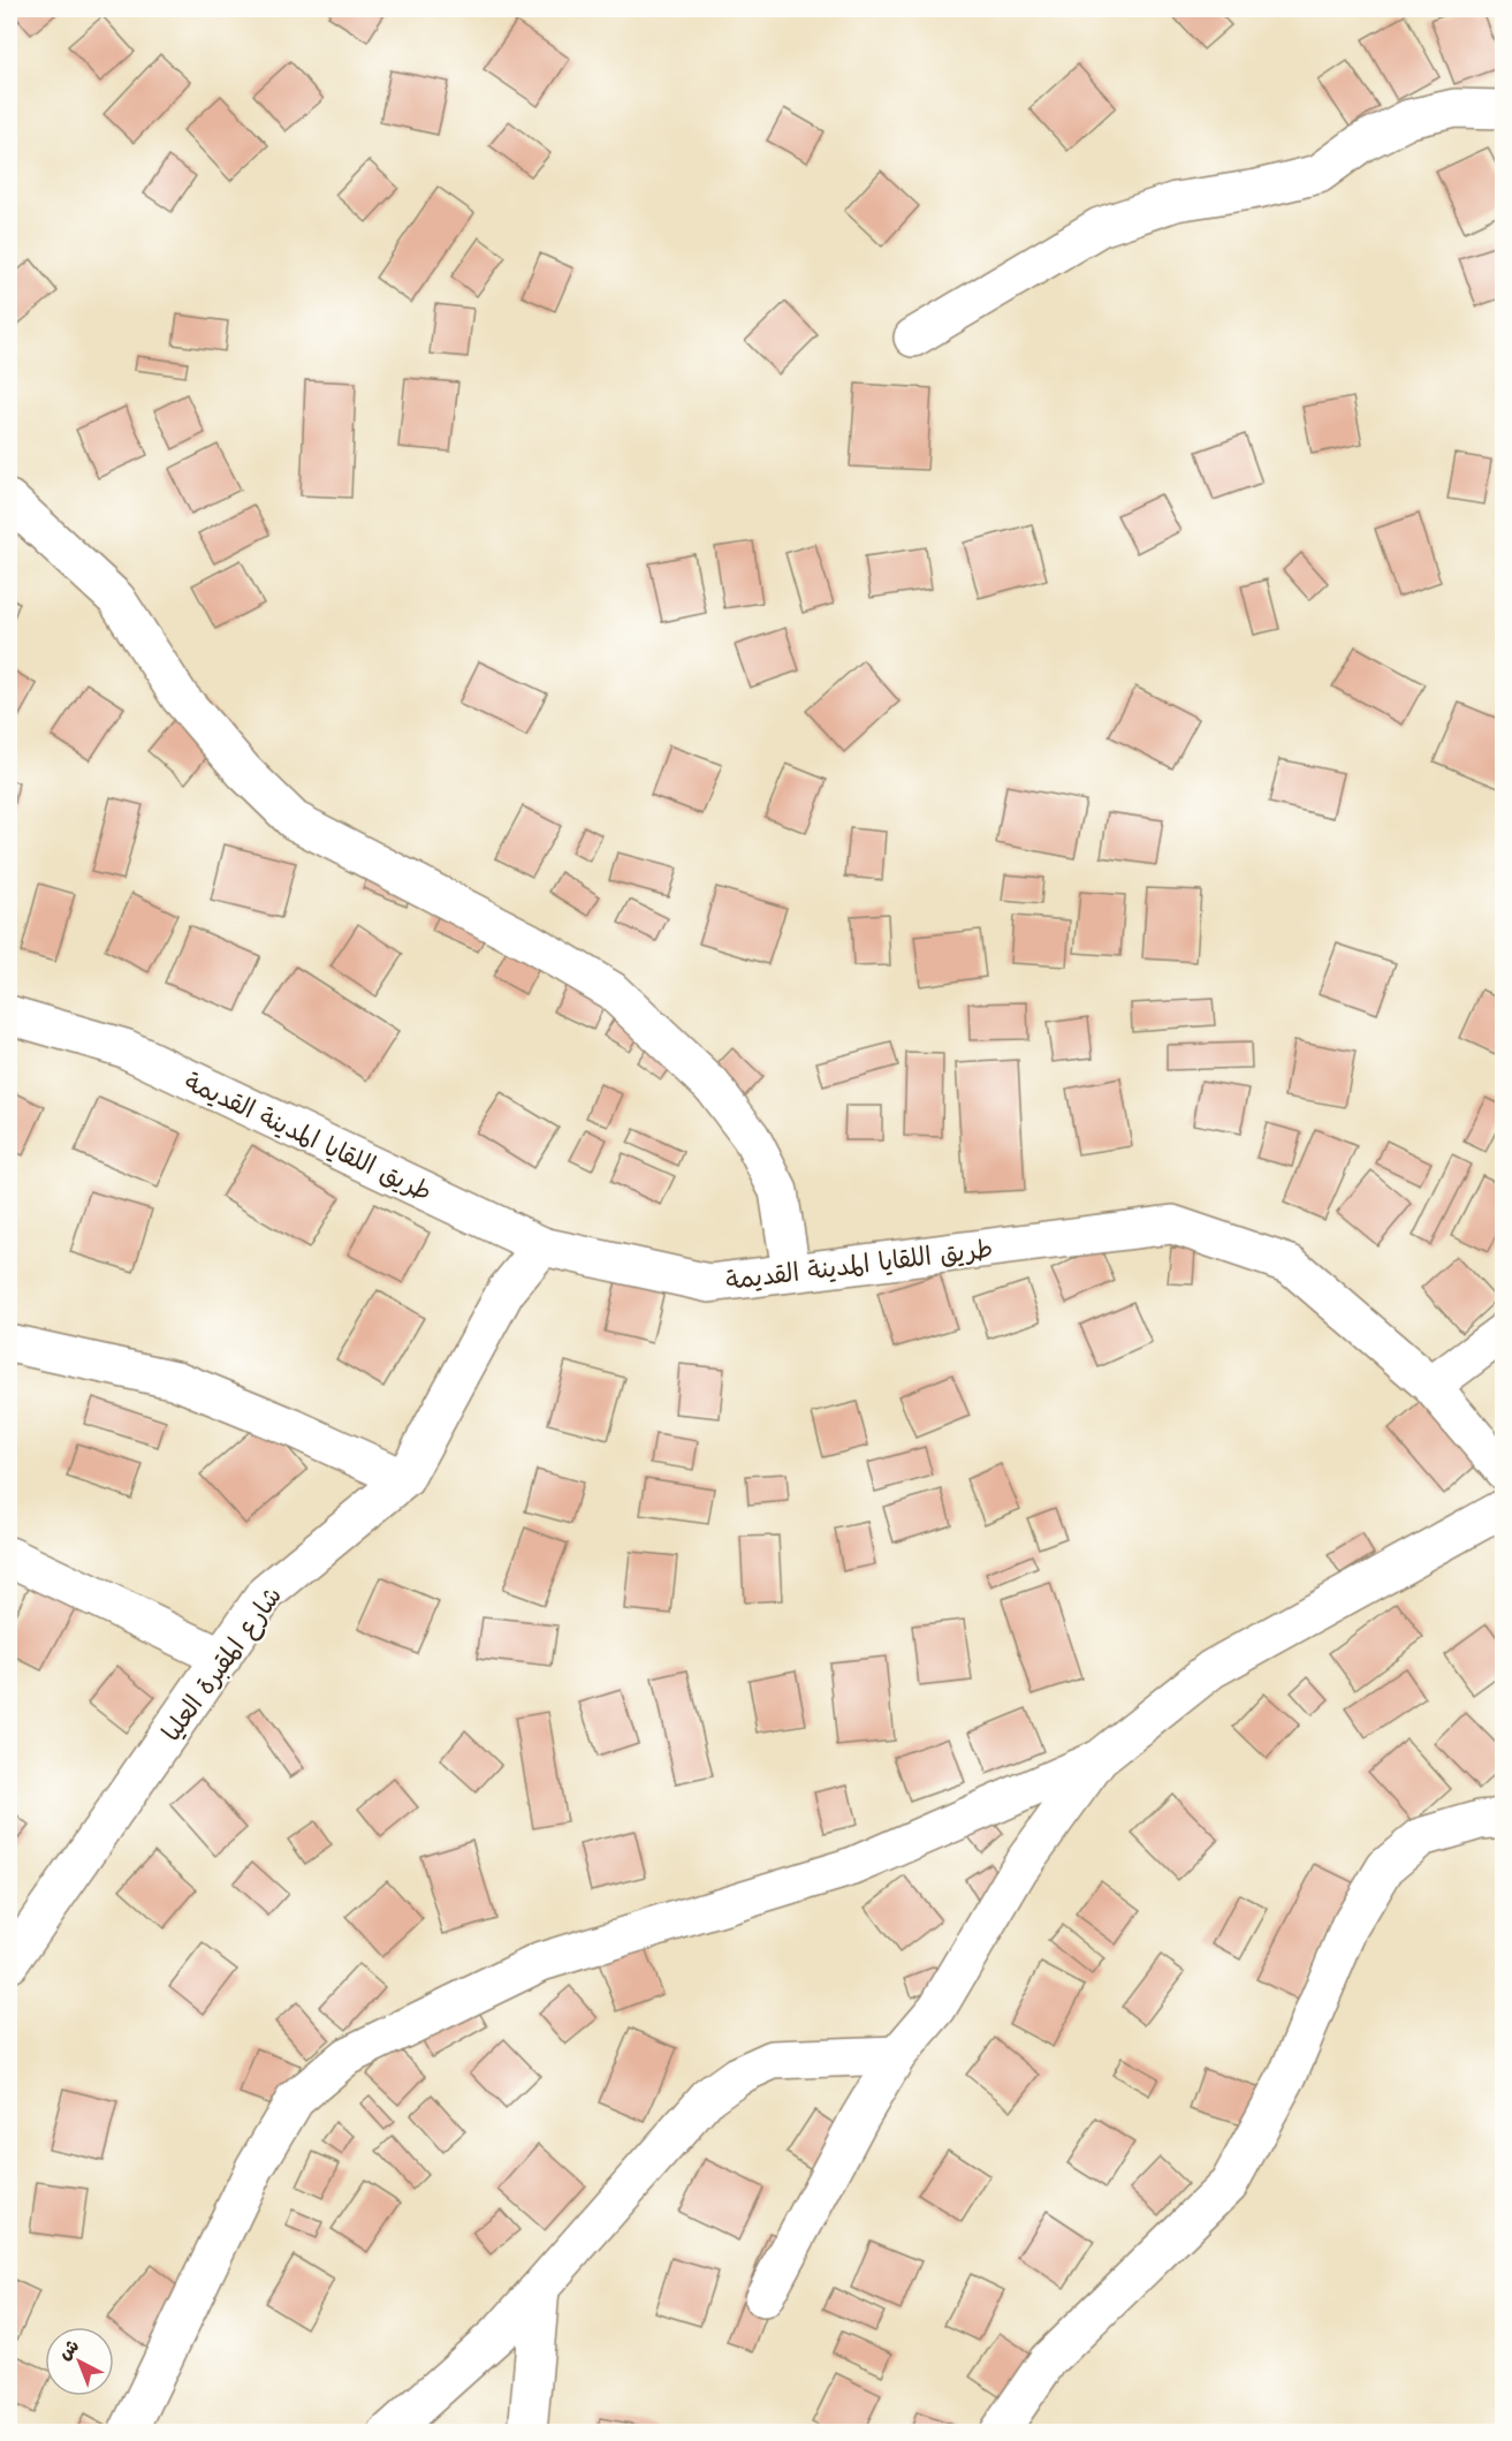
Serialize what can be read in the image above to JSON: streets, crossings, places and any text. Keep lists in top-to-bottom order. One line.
{"streets":{"street":["طريق اللقايا المدينة القديمة","شارع المقبرة العليا"]},"crossings":[["طريق اللقايا المدينة القديمة","شارع المقبرة العليا"]],"north":"top left"}
